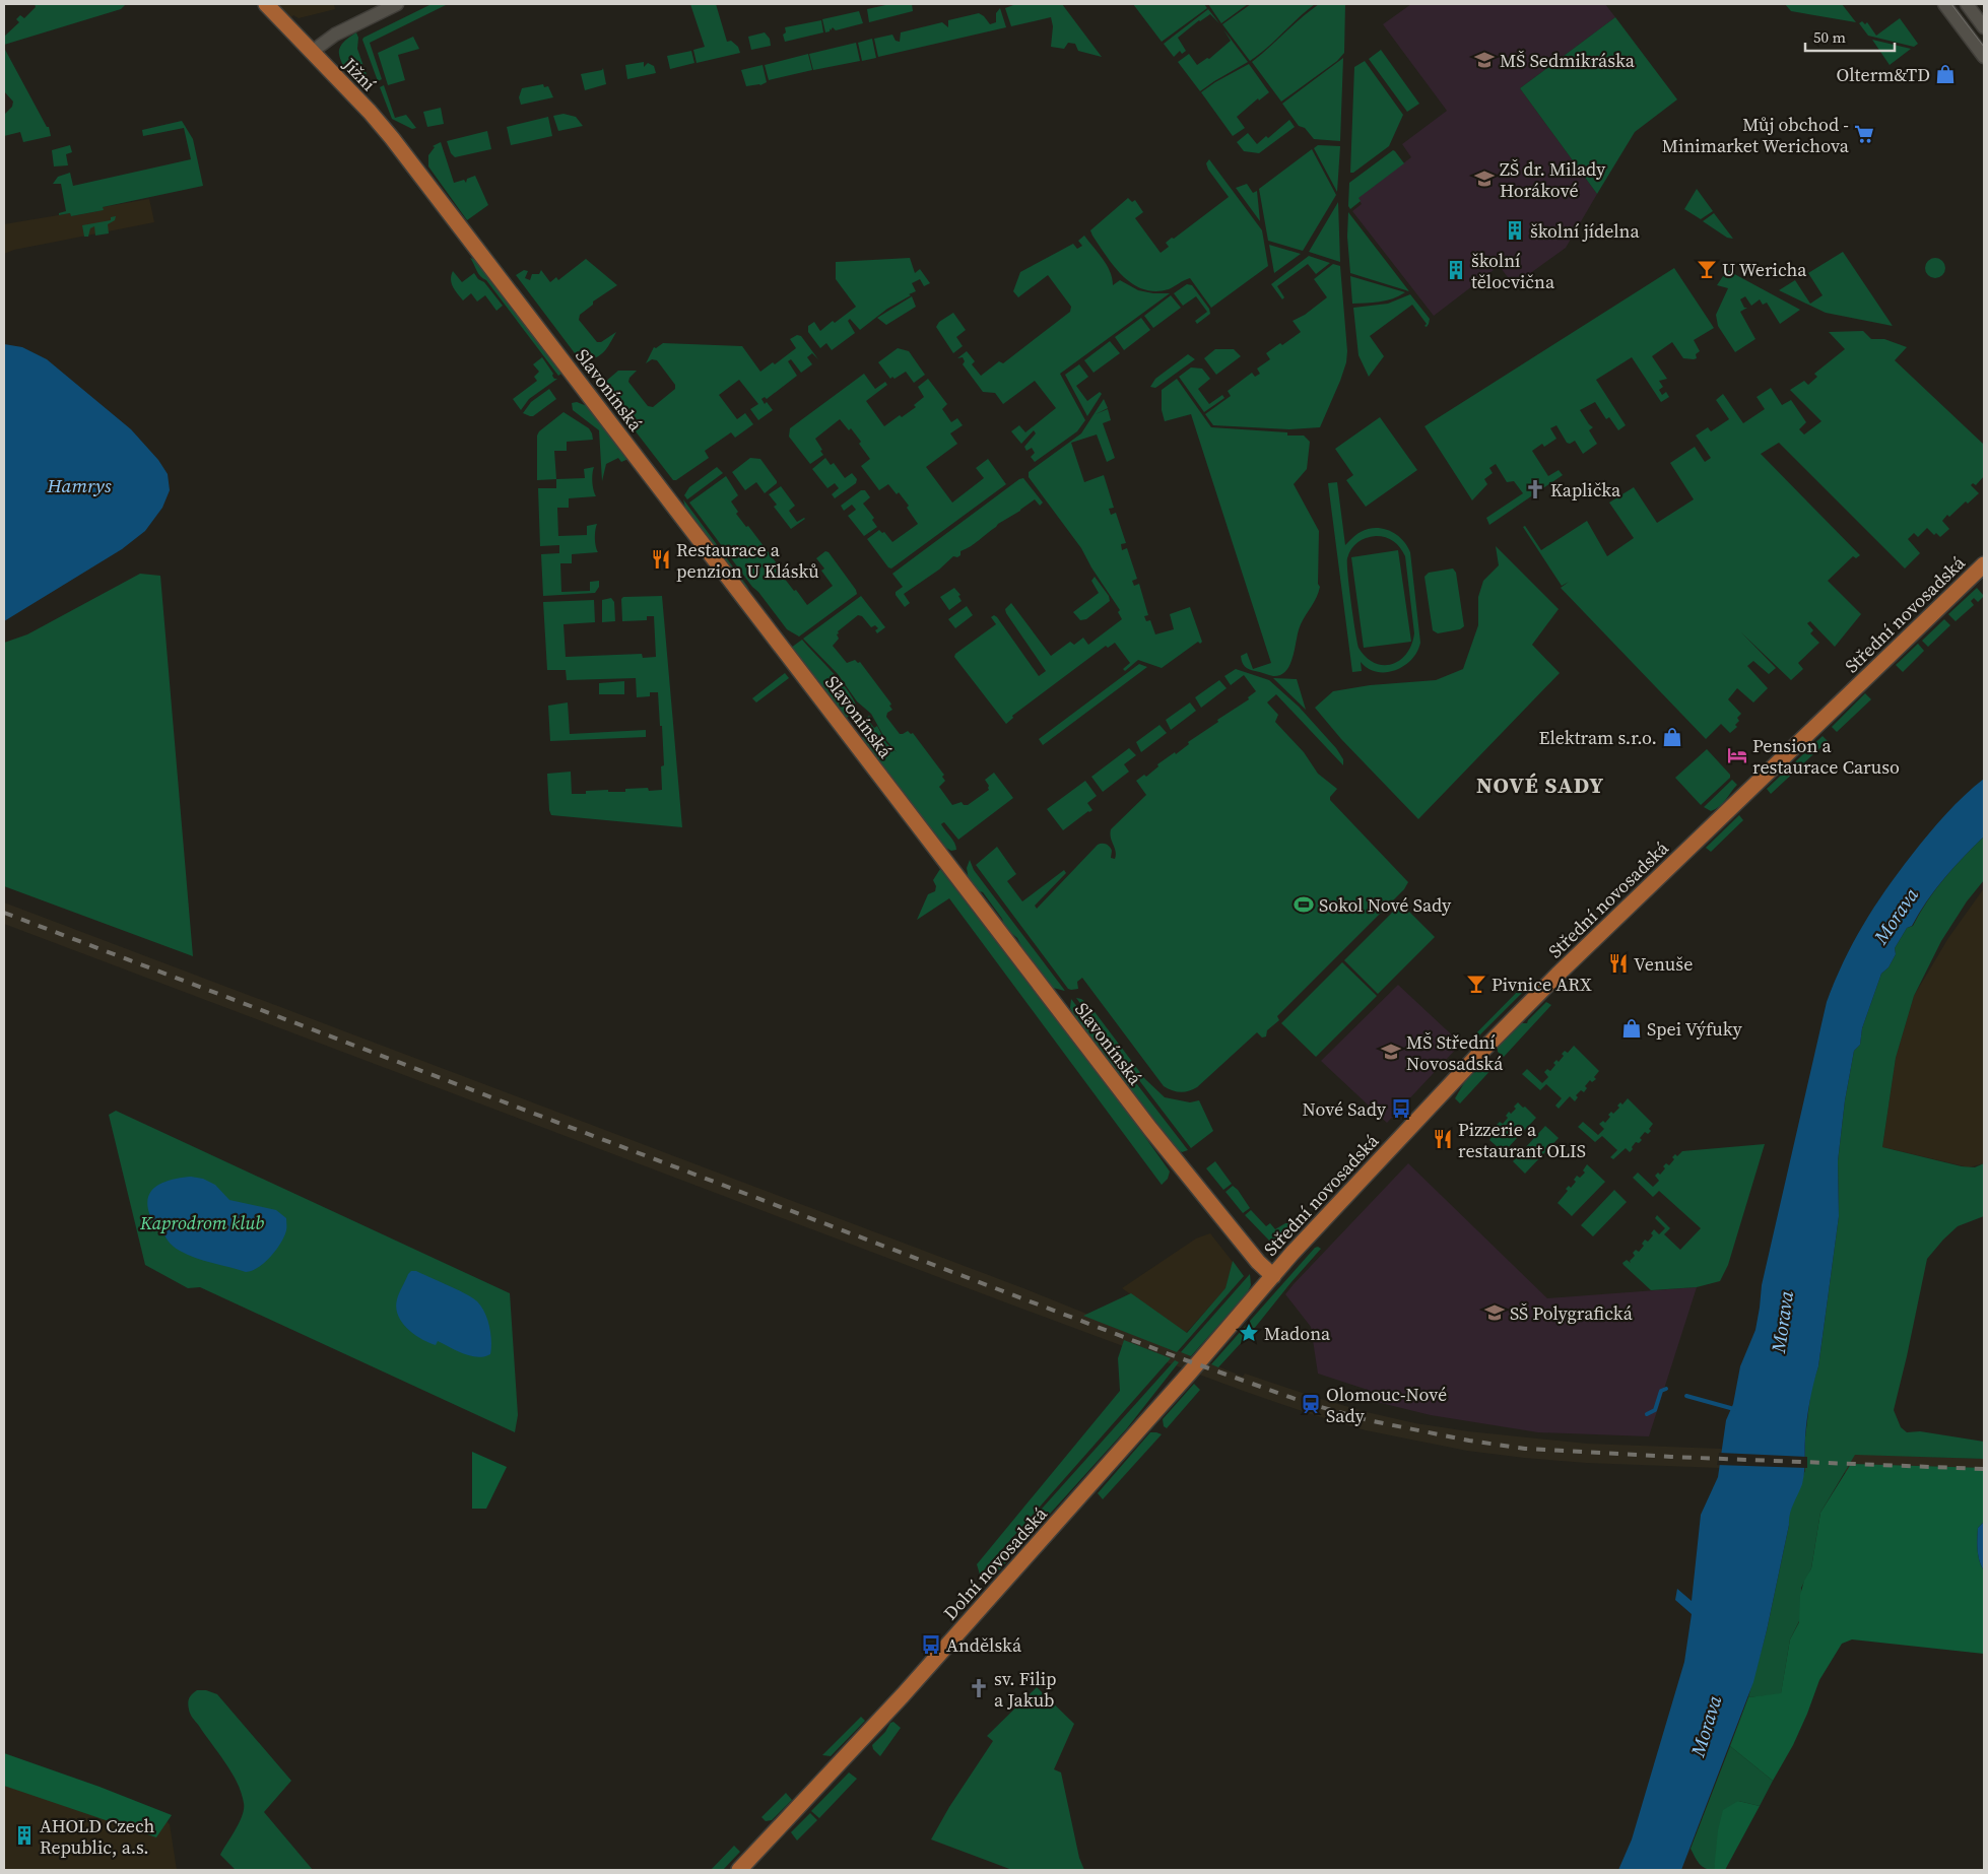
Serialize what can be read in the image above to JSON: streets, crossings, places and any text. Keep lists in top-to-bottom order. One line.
{"streets":{"main road":["Jižní","Slavonínská","Střední novosadská","Dolní novosadská"]},"crossings":[["Jižní","Slavonínská"],["Slavonínská","Střední novosadská"],["Slavonínská","Dolní novosadská"],["Střední novosadská","Dolní novosadská"]],"districts":["NOVÉ SADY"],"water":["Hamrys","Morava"],"parks":["Kaprodrom klub"],"places":{"school or university":["MŠ Sedmikráska","ZŠ dr. Milady Horákové","MŠ Střední Novosadská","SŠ Polygrafická"],"shop":["Olterm&TD","Elektram s.r.o.","Spei Výfuky"],"supermarket":["Můj obchod - Minimarket Werichova"],"building":["školní jídelna","školní tělocvična","AHOLD Czech Republic, a.s."],"bar":["U Wericha","Pivnice ARX"],"church":["Kaplička","sv. Filip a Jakub"],"restaurant":["Restaurace a penzion U Klásků","Venuše","Pizzerie a restaurant OLIS"],"hotel":["Pension a restaurace Caruso"],"sports":["Sokol Nové Sady"],"bus stop":["Nové Sady","Andělská"],"place":["Madona"],"station":["Olomouc-Nové Sady"]},"scale_bar":"50 m"}
